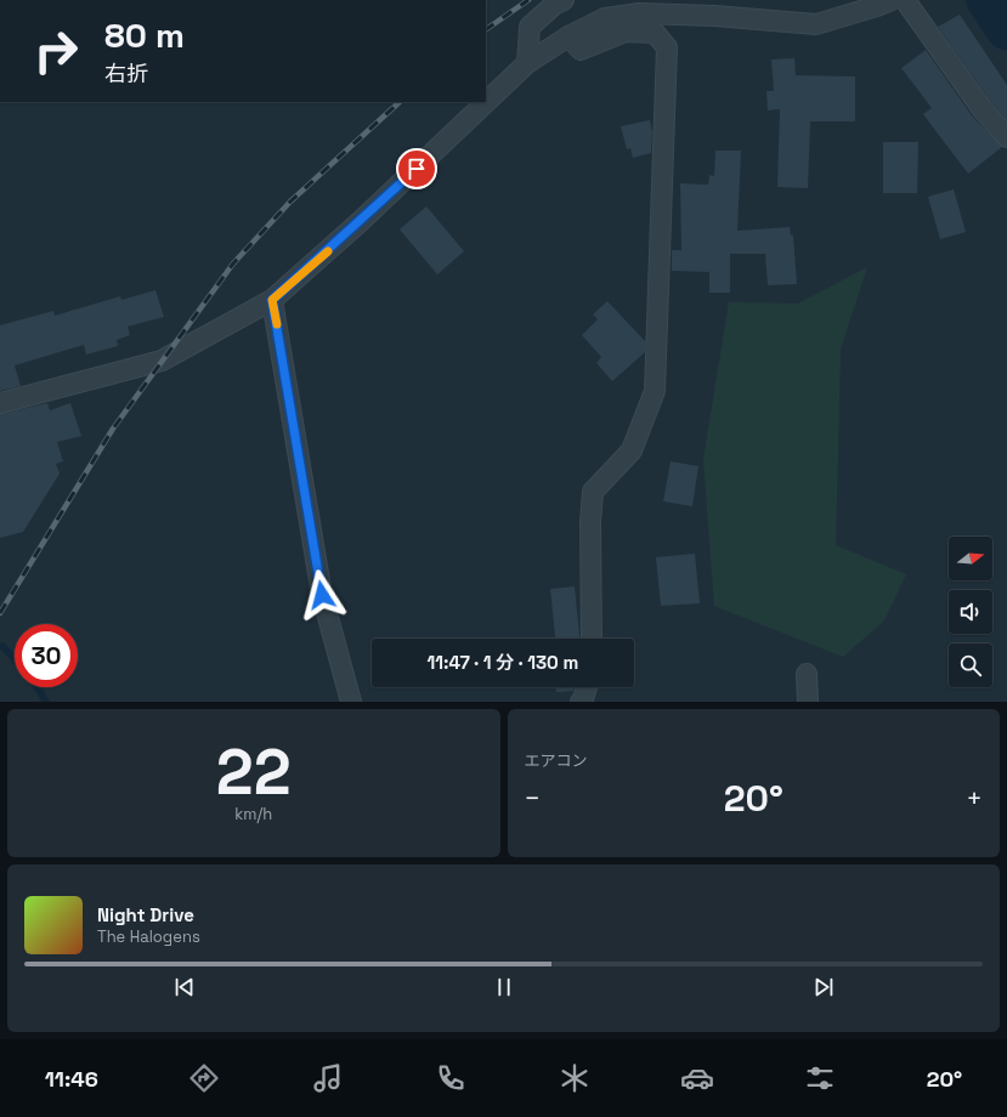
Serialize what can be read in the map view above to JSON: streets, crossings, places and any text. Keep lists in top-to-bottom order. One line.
{"north":"right","page":{"turn":["80 m","右折"],"limit":"30","trip":"11:47 · 1 分 · 130 m","tile":[["22","km/h"],"エアコン"],"heat":["−","20°","+"],"song":["Night Drive","The Halogens"],"tabs":["11:46","20°"]}}
